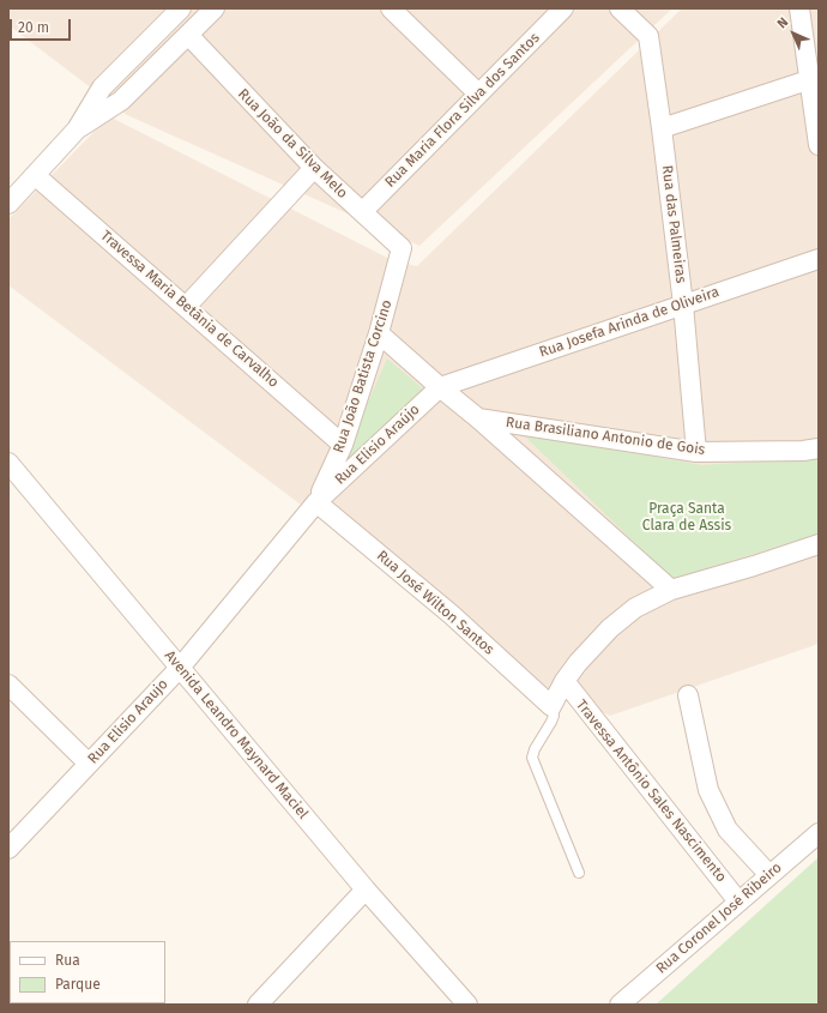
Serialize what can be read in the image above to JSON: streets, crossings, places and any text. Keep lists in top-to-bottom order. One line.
{"streets":{"street":["Rua Maria Flora Silva dos Santos","Rua João da Silva Melo","Rua das Palmeiras","Travessa Maria Betãnia de Carvalho","Rua Josefa Arinda de Oliveira","Rua João Batista Corcino","Rua Brasiliano Antonio de Gois","Rua Elisio Araújo","Rua José Wilton Santos","Rua Elisio Araujo","Avenida Leandro Maynard Maciel","Travessa Antônio Sales Nascimento","Rua Coronel José Ribeiro"]},"crossings":[["Rua Maria Flora Silva dos Santos","Rua João da Silva Melo"],["Rua João da Silva Melo","Rua João Batista Corcino"],["Rua das Palmeiras","Rua Josefa Arinda de Oliveira"],["Rua das Palmeiras","Rua Brasiliano Antonio de Gois"],["Travessa Maria Betãnia de Carvalho","Rua João Batista Corcino"],["Rua Josefa Arinda de Oliveira","Rua Elisio Araújo"],["Rua João Batista Corcino","Rua Elisio Araújo"],["Rua João Batista Corcino","Rua José Wilton Santos"],["Rua João Batista Corcino","Rua Elisio Araujo"],["Rua Elisio Araújo","Rua José Wilton Santos"],["Rua Elisio Araújo","Rua Elisio Araujo"],["Rua José Wilton Santos","Rua Elisio Araujo"],["Rua José Wilton Santos","Travessa Antônio Sales Nascimento"],["Rua Elisio Araujo","Avenida Leandro Maynard Maciel"],["Travessa Antônio Sales Nascimento","Rua Coronel José Ribeiro"]],"parks":["Praça Santa Clara de Assis"],"legend":["Rua","Parque"],"scale_bar":"20 m","north":"top left"}
